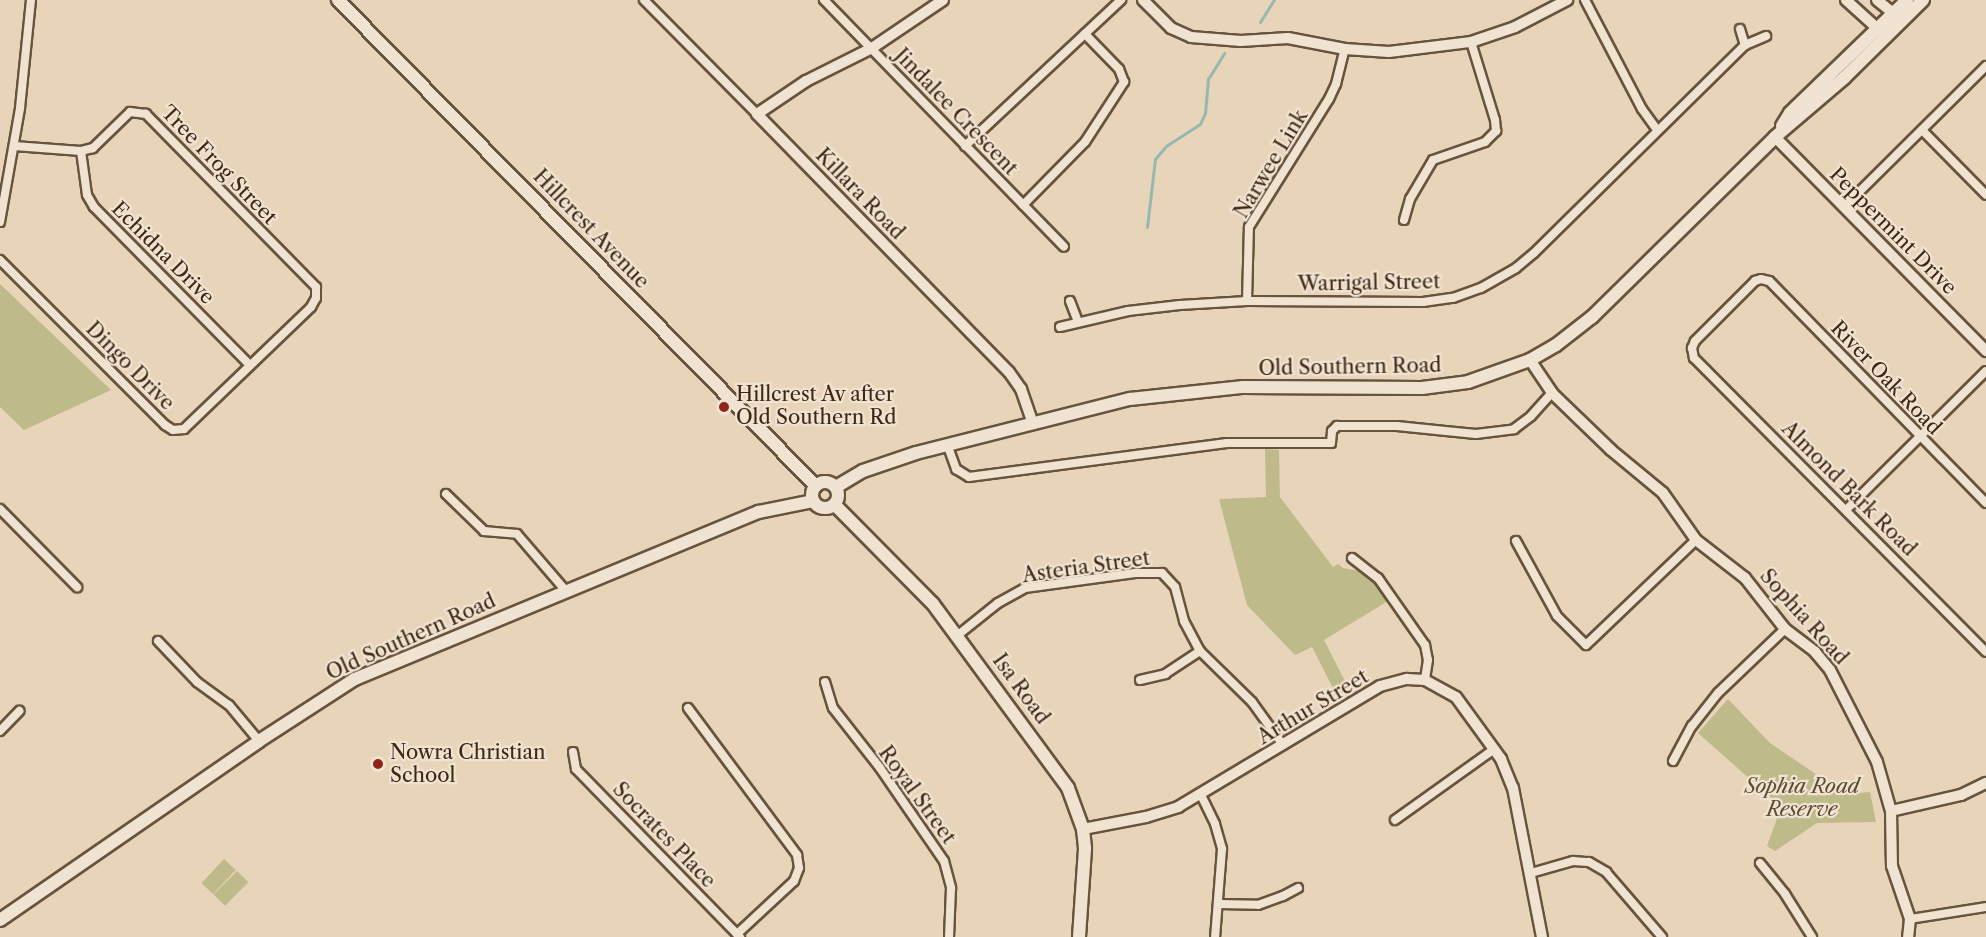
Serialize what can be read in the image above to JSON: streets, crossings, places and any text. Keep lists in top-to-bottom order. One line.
{"streets":{"main road":["Hillcrest Avenue","Old Southern Road","Isa Road"],"street":["Jindalee Crescent","Narwee Link","Tree Frog Street","Killara Road","Peppermint Drive","Echidna Drive","Warrigal Street","Dingo Drive","River Oak Road","Almond Bark Road","Asteria Street","Sophia Road","Arthur Street","Royal Street","Socrates Place"]},"crossings":[["Narwee Link","Warrigal Street"],["Tree Frog Street","Echidna Drive"],["Tree Frog Street","Dingo Drive"],["Killara Road","Old Southern Road"],["Hillcrest Avenue","Old Southern Road"],["Hillcrest Avenue","Isa Road"],["Peppermint Drive","Old Southern Road"],["Echidna Drive","Dingo Drive"],["Old Southern Road","Sophia Road"],["Old Southern Road","Isa Road"],["River Oak Road","Almond Bark Road"],["Asteria Street","Isa Road"],["Asteria Street","Arthur Street"],["Isa Road","Arthur Street"]],"parks":["Sophia Road Reserve"],"places":["Hillcrest Av after Old Southern Rd","Nowra Christian School"]}
